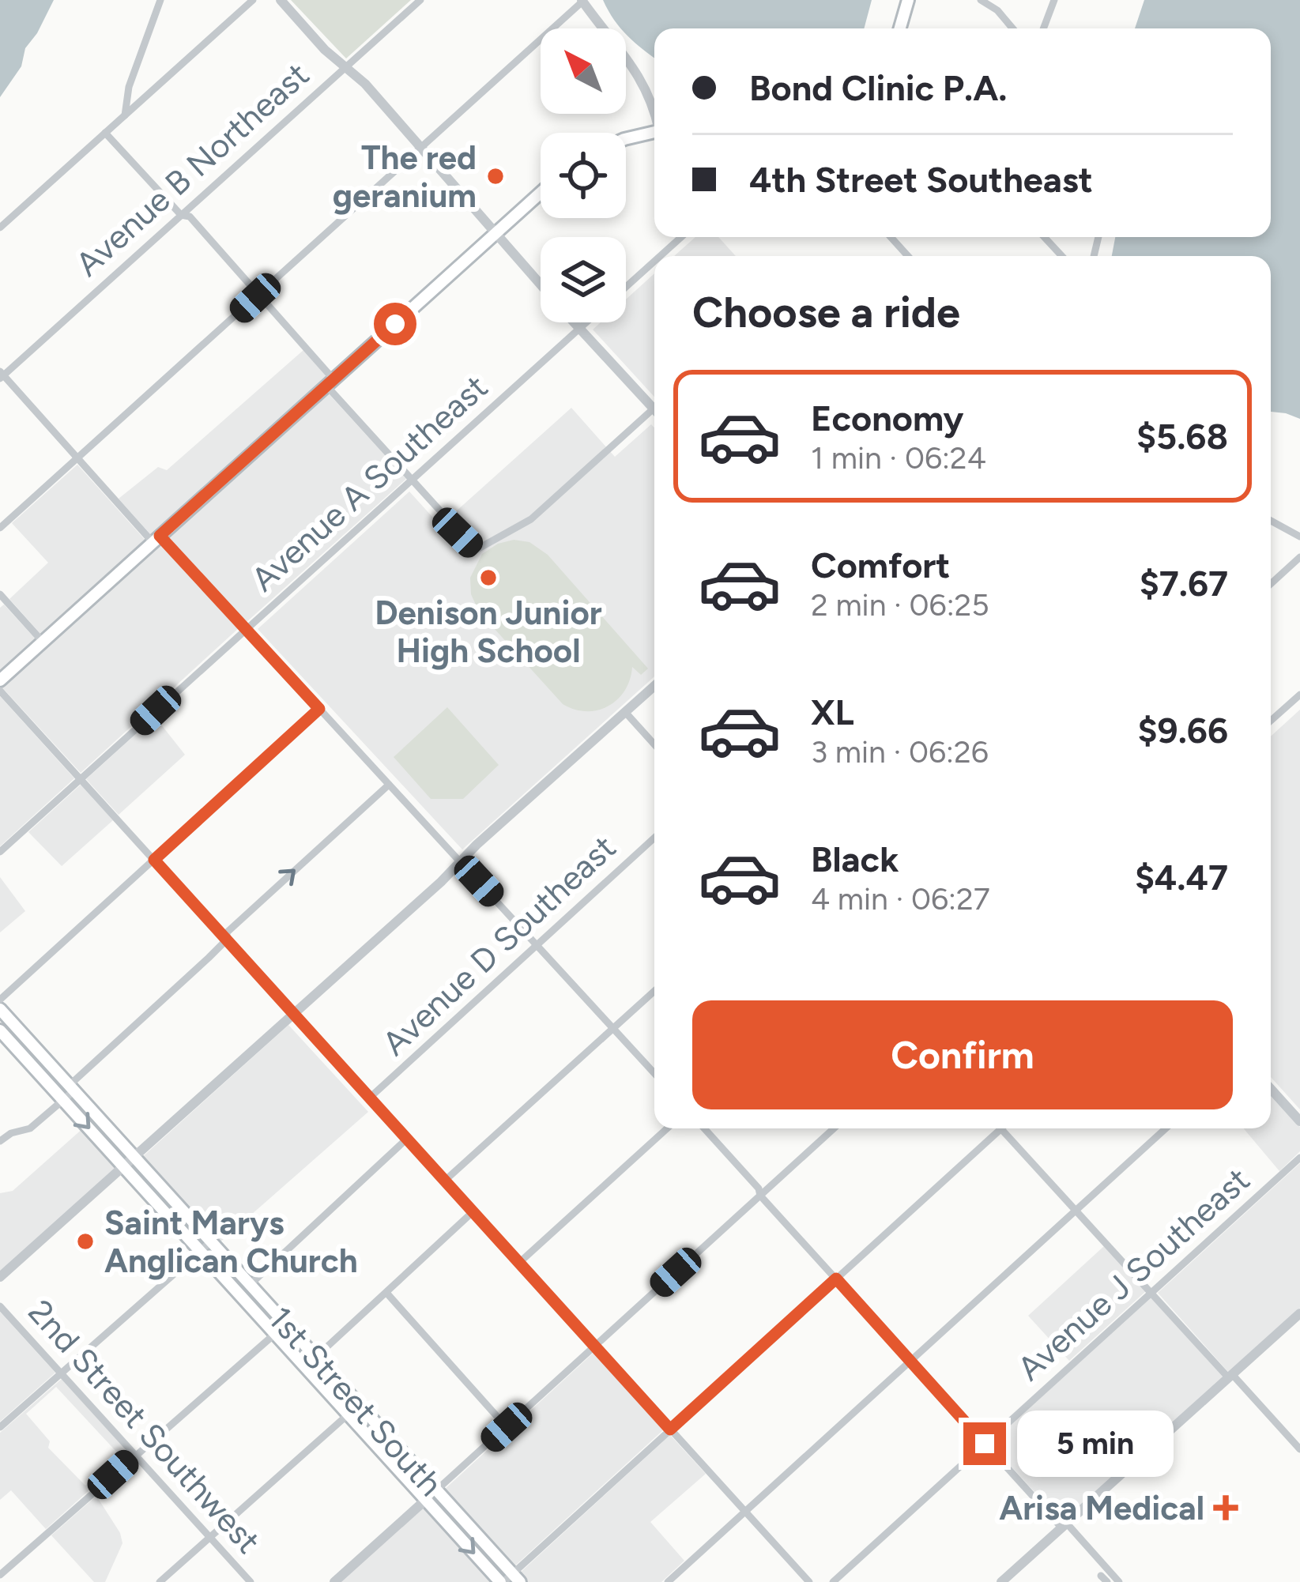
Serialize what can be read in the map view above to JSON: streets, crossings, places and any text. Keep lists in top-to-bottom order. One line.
{"streets":{"main road":["1st Street South"],"street":["Avenue B Northeast","Avenue A Southeast","Avenue D Southeast","Avenue J Southeast","2nd Street Southwest"]},"places":{"other":["The red geranium","Denison Junior High School","Saint Marys Anglican Church"],"health":["Arisa Medical"]},"north":"top left","page":{"banner":["Bond Clinic P.A.","4th Street Southeast"],"heading":"Choose a ride","list":[{"name":"Economy","note":"1 min · 06:24","value":"$5.68"},{"name":"Comfort","note":"2 min · 06:25","value":"$7.67"},{"name":"XL","note":"3 min · 06:26","value":"$9.66"},{"name":"Black","note":"4 min · 06:27","value":"$4.47"}],"buttons":"Confirm","bubble":"5 min"}}
